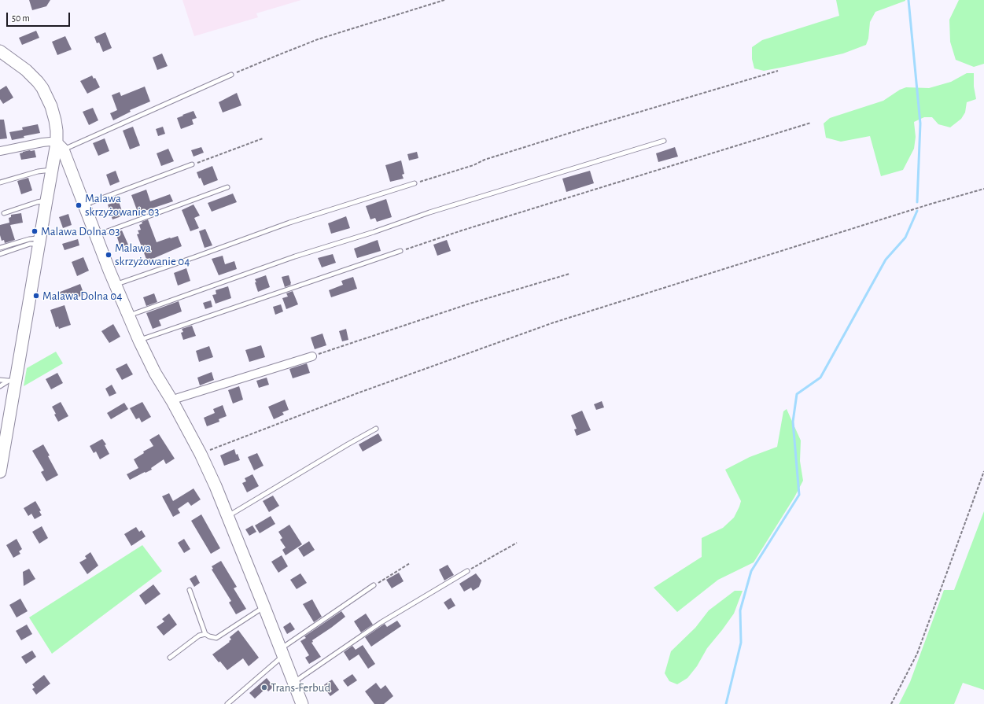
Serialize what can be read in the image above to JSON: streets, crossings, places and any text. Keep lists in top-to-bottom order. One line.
{"places":["Malawa skrzyżowanie 03","Malawa Dolna 03","Malawa skrzyżowanie 04","Malawa Dolna 04","Trans-Ferbud"],"scale_bar":"50 m"}
